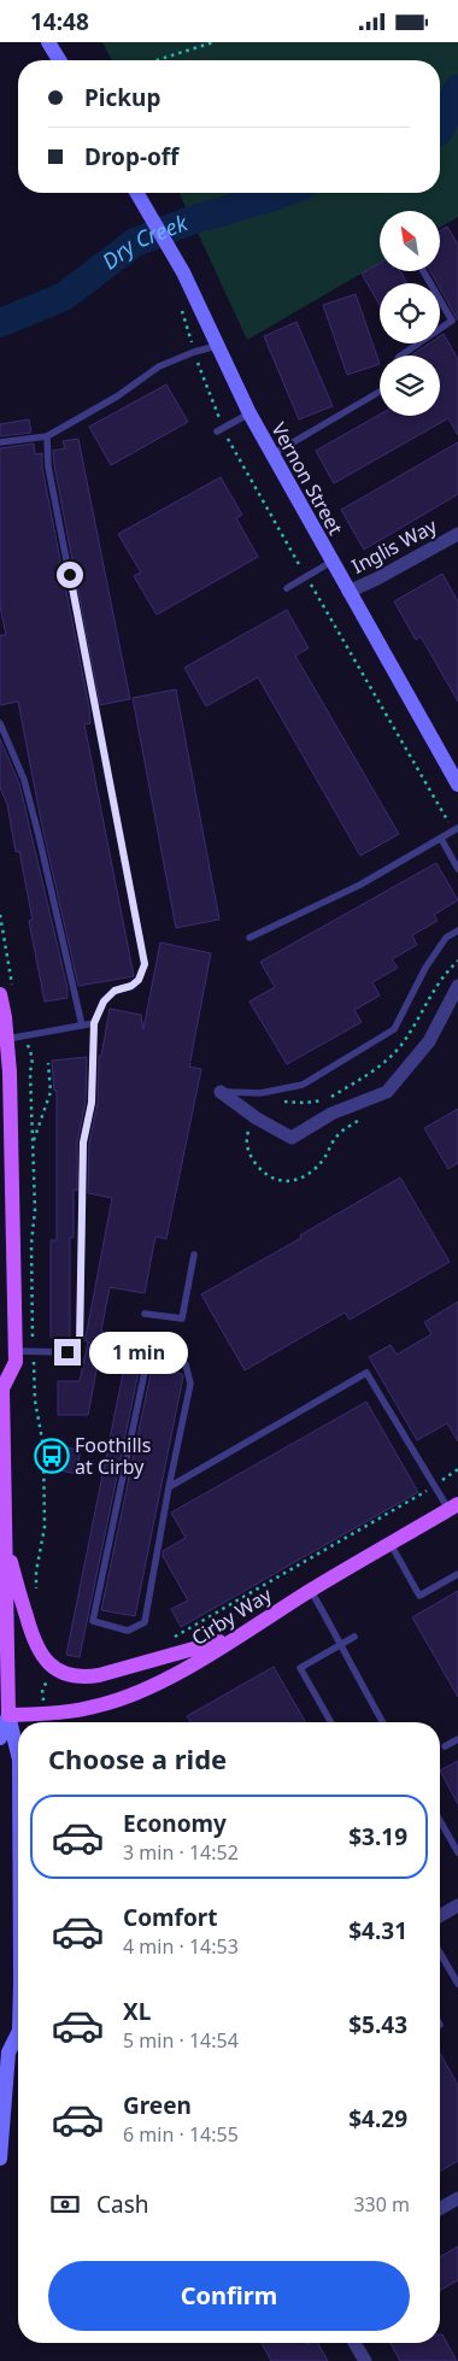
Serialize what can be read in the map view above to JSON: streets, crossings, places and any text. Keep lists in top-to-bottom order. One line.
{"streets":{"main road":["Vernon Street","Cirby Way"],"street":["Inglis Way"]},"crossings":[["Vernon Street","Inglis Way"]],"water":["Dry Creek"],"places":{"bus stop":["Foothills at Cirby"]},"north":"top left","page":{"status":"14:48","banner":["Pickup","Drop-off"],"bubble":"1 min","heading":"Choose a ride","list":[{"name":"Economy","note":"3 min · 14:52","value":"$3.19"},{"name":"Comfort","note":"4 min · 14:53","value":"$4.31"},{"name":"XL","note":"5 min · 14:54","value":"$5.43"},{"name":"Green","note":"6 min · 14:55","value":"$4.29"}],"pay":["Cash","330 m"],"buttons":"Confirm"}}
